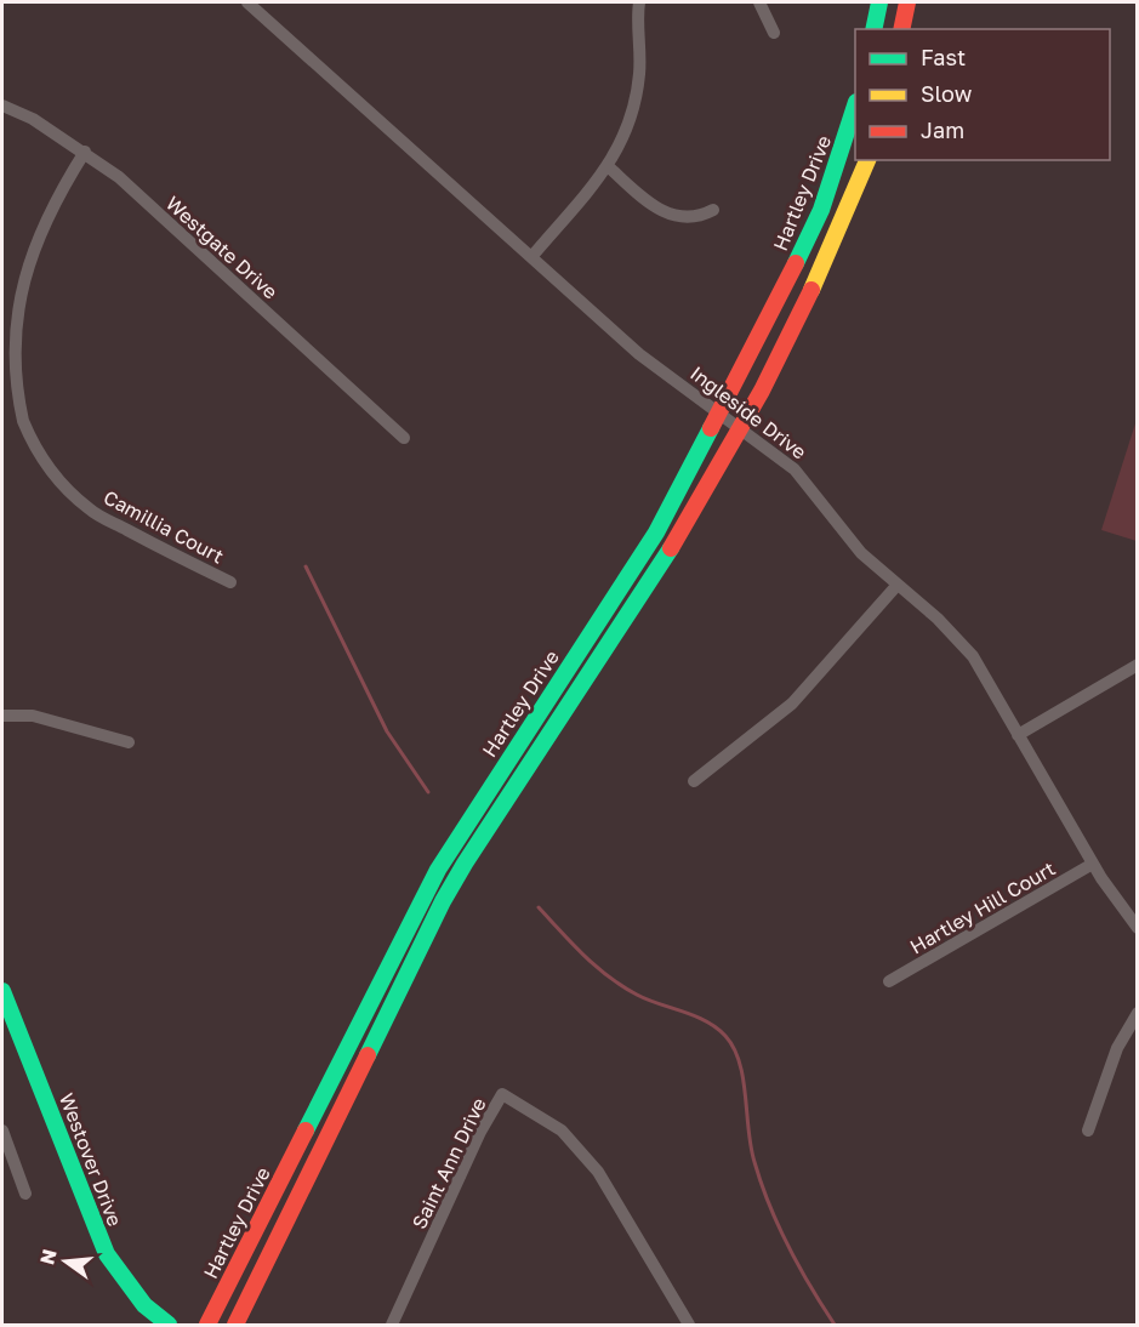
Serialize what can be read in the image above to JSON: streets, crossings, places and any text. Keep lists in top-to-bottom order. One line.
{"streets":{"street":["Hartley Drive","Westgate Drive","Ingleside Drive","Camillia Court","Hartley Hill Court","Westover Drive","Saint Ann Drive"]},"crossings":[["Hartley Drive","Ingleside Drive"],["Westgate Drive","Camillia Court"],["Ingleside Drive","Hartley Hill Court"]],"legend":["Fast","Slow","Jam"],"north":"left"}
